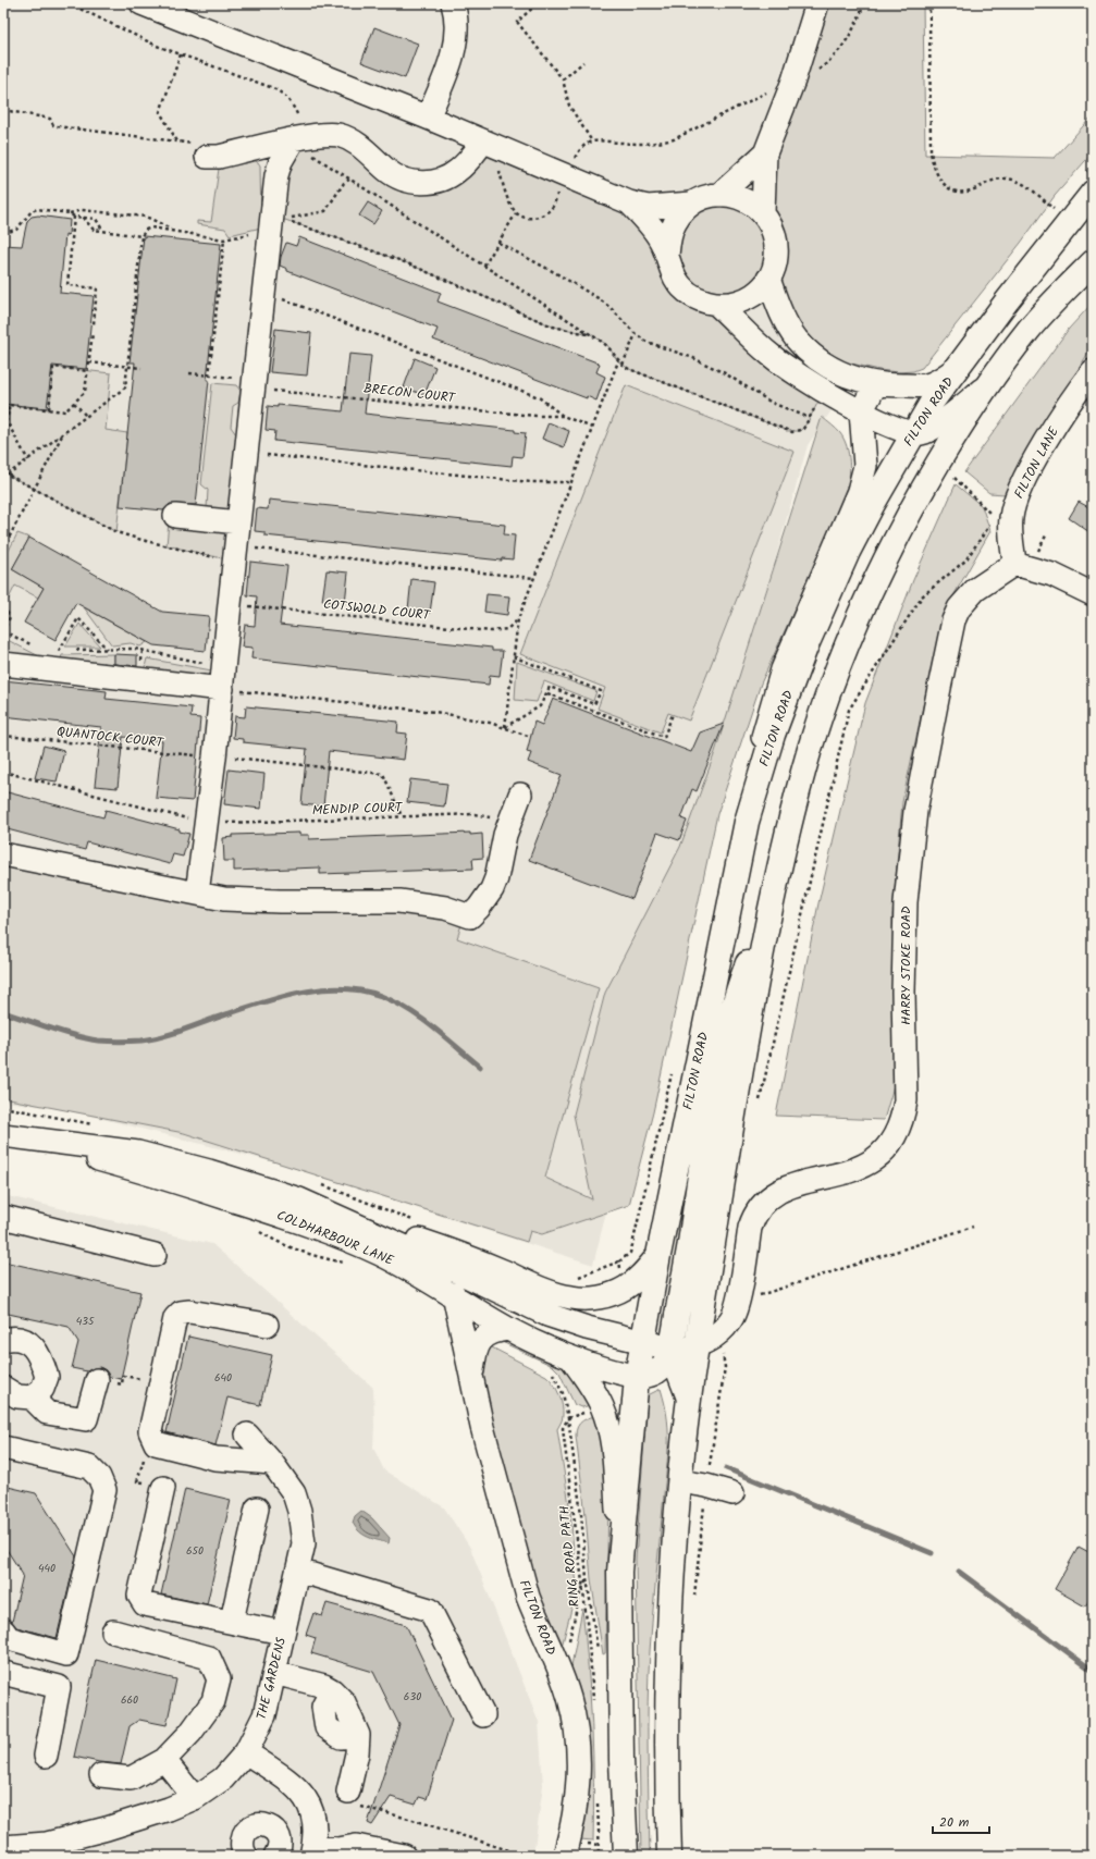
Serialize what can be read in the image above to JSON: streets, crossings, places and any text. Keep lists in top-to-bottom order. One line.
{"streets":{"main road":["FILTON ROAD"],"street":["FILTON LANE","HARRY STOKE ROAD","COLDHARBOUR LANE","THE GARDENS"],"path":["BRECON COURT","COTSWOLD COURT","QUANTOCK COURT","MENDIP COURT","RING ROAD PATH"]},"crossings":[["FILTON ROAD","COLDHARBOUR LANE"],["FILTON LANE","HARRY STOKE ROAD"],["QUANTOCK COURT","MENDIP COURT"],["HARRY STOKE ROAD","COLDHARBOUR LANE"]],"house_numbers":["435","640","650","440","630","660"],"scale_bar":"20 m"}
